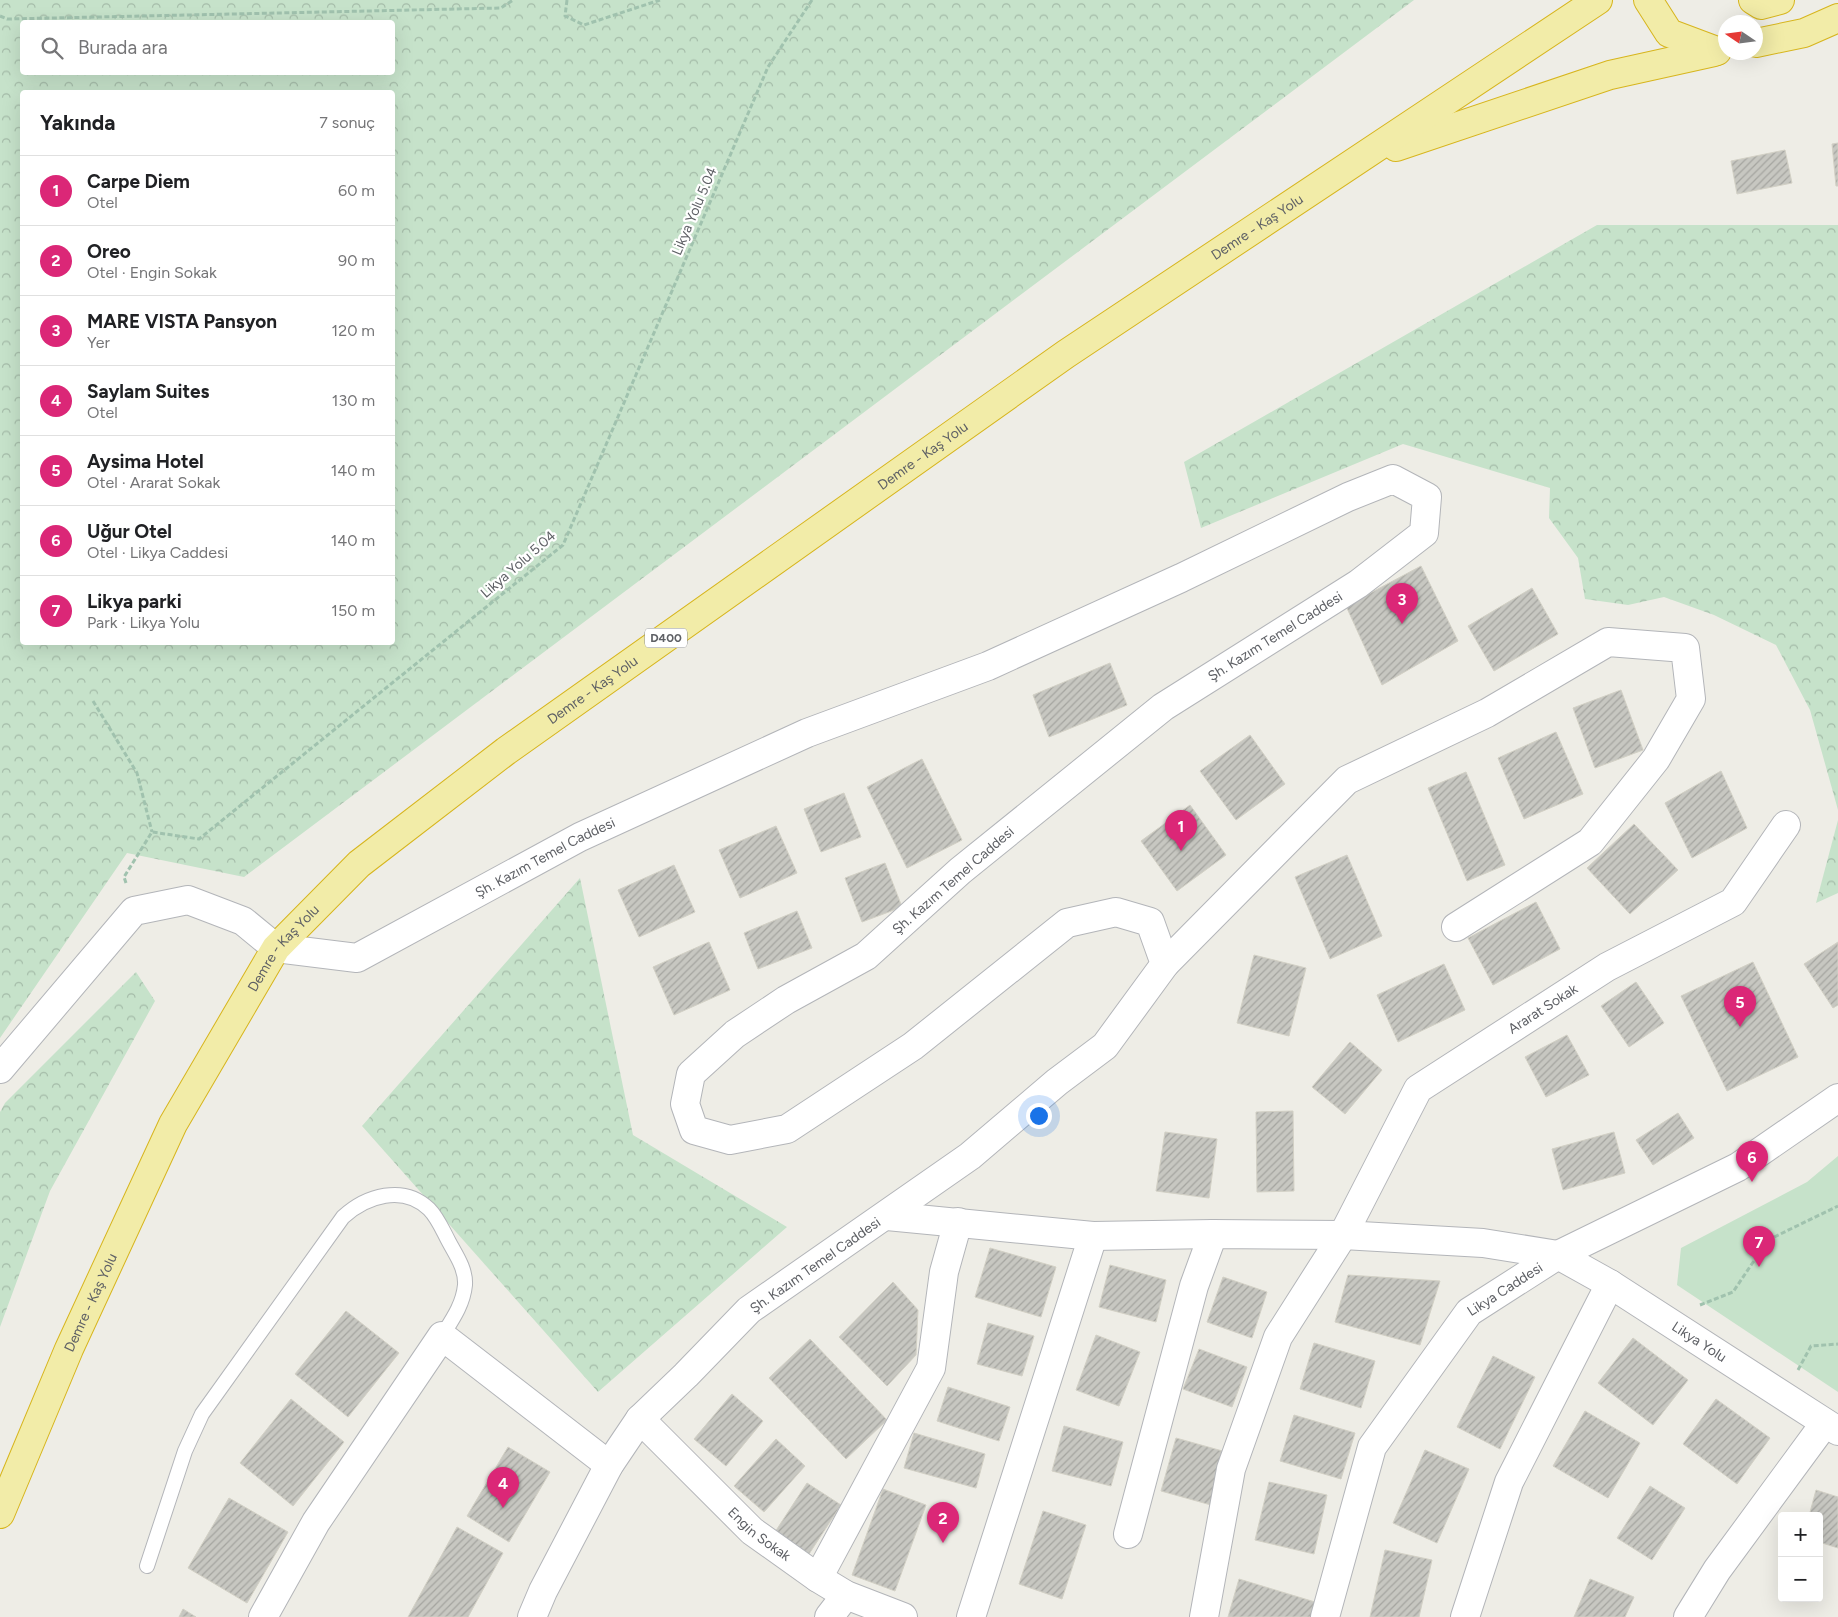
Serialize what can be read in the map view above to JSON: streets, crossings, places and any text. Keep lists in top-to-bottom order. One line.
{"streets":{"highway":["Demre - Kaş Yolu","D400"],"street":["Şh. Kazım Temel Caddesi","Ararat Sokak","Likya Caddesi","Likya Yolu","Engin Sokak"],"path":["Likya Yolu 5.04"]},"crossings":[["Demre - Kaş Yolu","Şh. Kazım Temel Caddesi"],["Şh. Kazım Temel Caddesi","Engin Sokak"],["Likya Caddesi","Likya Yolu"]],"north":"left","page":{"search":"Burada ara","heading":["Yakında","7 sonuç"],"list":[{"mark":"1","name":"Carpe Diem","note":"Otel","value":"60 m"},{"mark":"2","name":"Oreo","note":"Otel · Engin Sokak","value":"90 m"},{"mark":"3","name":"MARE VISTA Pansyon","note":"Yer","value":"120 m"},{"mark":"4","name":"Saylam Suites","note":"Otel","value":"130 m"},{"mark":"5","name":"Aysima Hotel","note":"Otel · Ararat Sokak","value":"140 m"},{"mark":"6","name":"Uğur Otel","note":"Otel · Likya Caddesi","value":"140 m"},{"mark":"7","name":"Likya parki","note":"Park · Likya Yolu","value":"150 m"}],"pins":["3","1","5","6","7","4","2"],"map_buttons":["+","−"]}}
